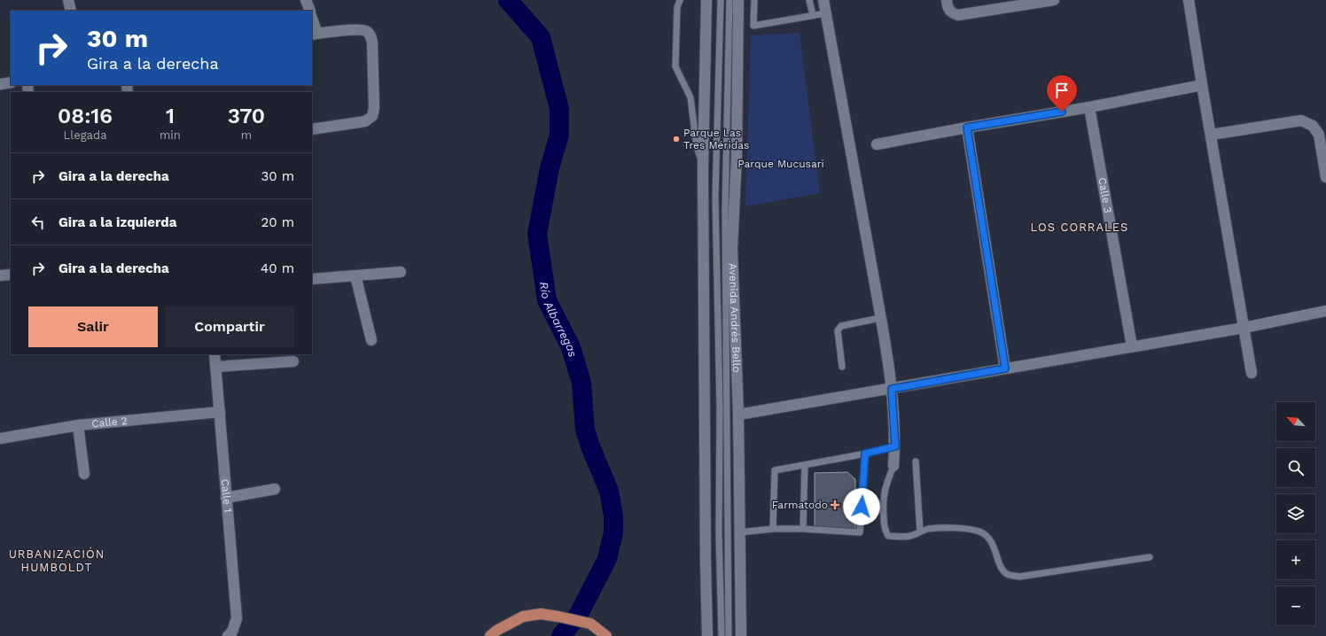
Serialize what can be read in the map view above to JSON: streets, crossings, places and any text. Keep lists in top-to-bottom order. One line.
{"streets":{"street":["Calle 3","Avenida Andrés Bello","Calle 2","Calle 1"]},"crossings":[["Calle 2","Calle 1"]],"districts":["LOS CORRALES","URBANIZACIÓN HUMBOLDT"],"water":["Río Albarregas"],"parks":["Parque Mucusari"],"places":{"other":["Parque Las Tres Méridas"],"health":["Farmatodo"]},"north":"top left","page":{"turn":["30 m","Gira a la derecha"],"eta":["08:16","Llegada","1","min","370","m"],"list":[{"name":"Gira a la derecha","value":"30 m"},{"name":"Gira a la izquierda","value":"20 m"},{"name":"Gira a la derecha","value":"40 m"}],"buttons":["Salir","Compartir"],"map_buttons":["+","−"]}}
